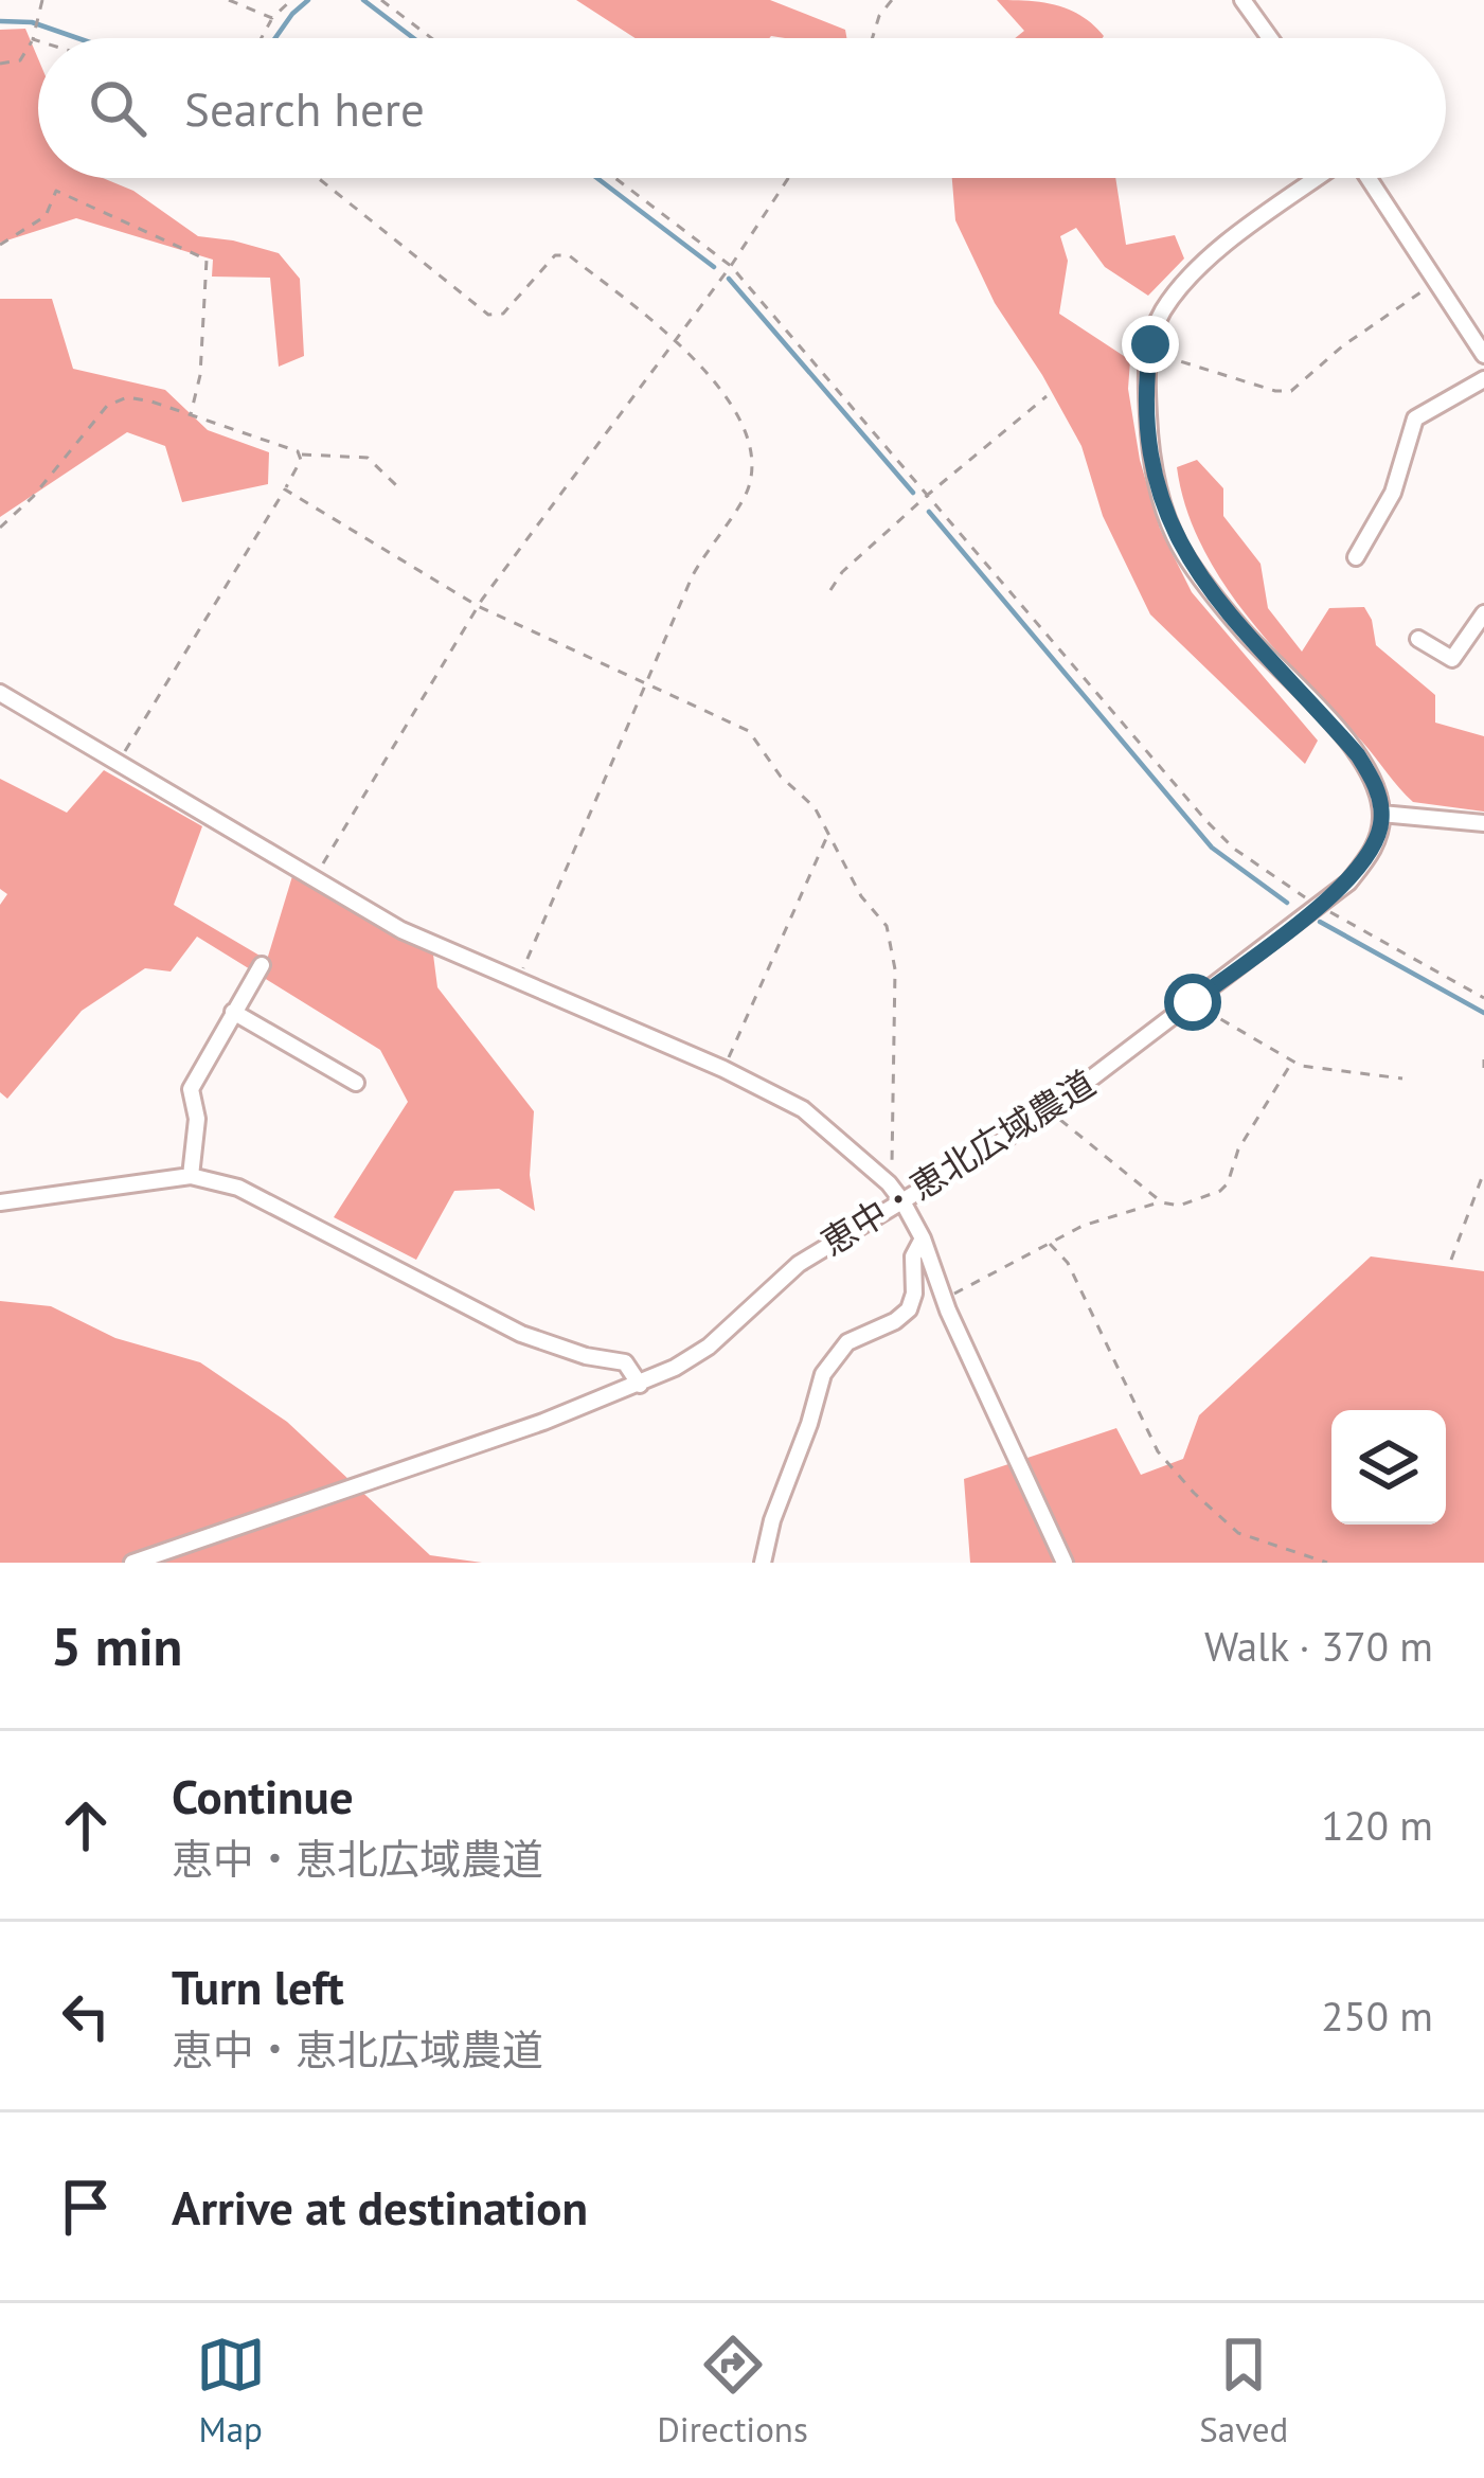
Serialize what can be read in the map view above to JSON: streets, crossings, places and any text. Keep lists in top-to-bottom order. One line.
{"streets":{"street":["恵中・恵北広域農道"]},"page":{"search":"Search here","heading":["5 min","Walk · 370 m"],"list":[["Continue","恵中・恵北広域農道","120 m"],["Turn left","恵中・恵北広域農道","250 m"],"Arrive at destination"],"nav":["Map","Directions","Saved"]}}
